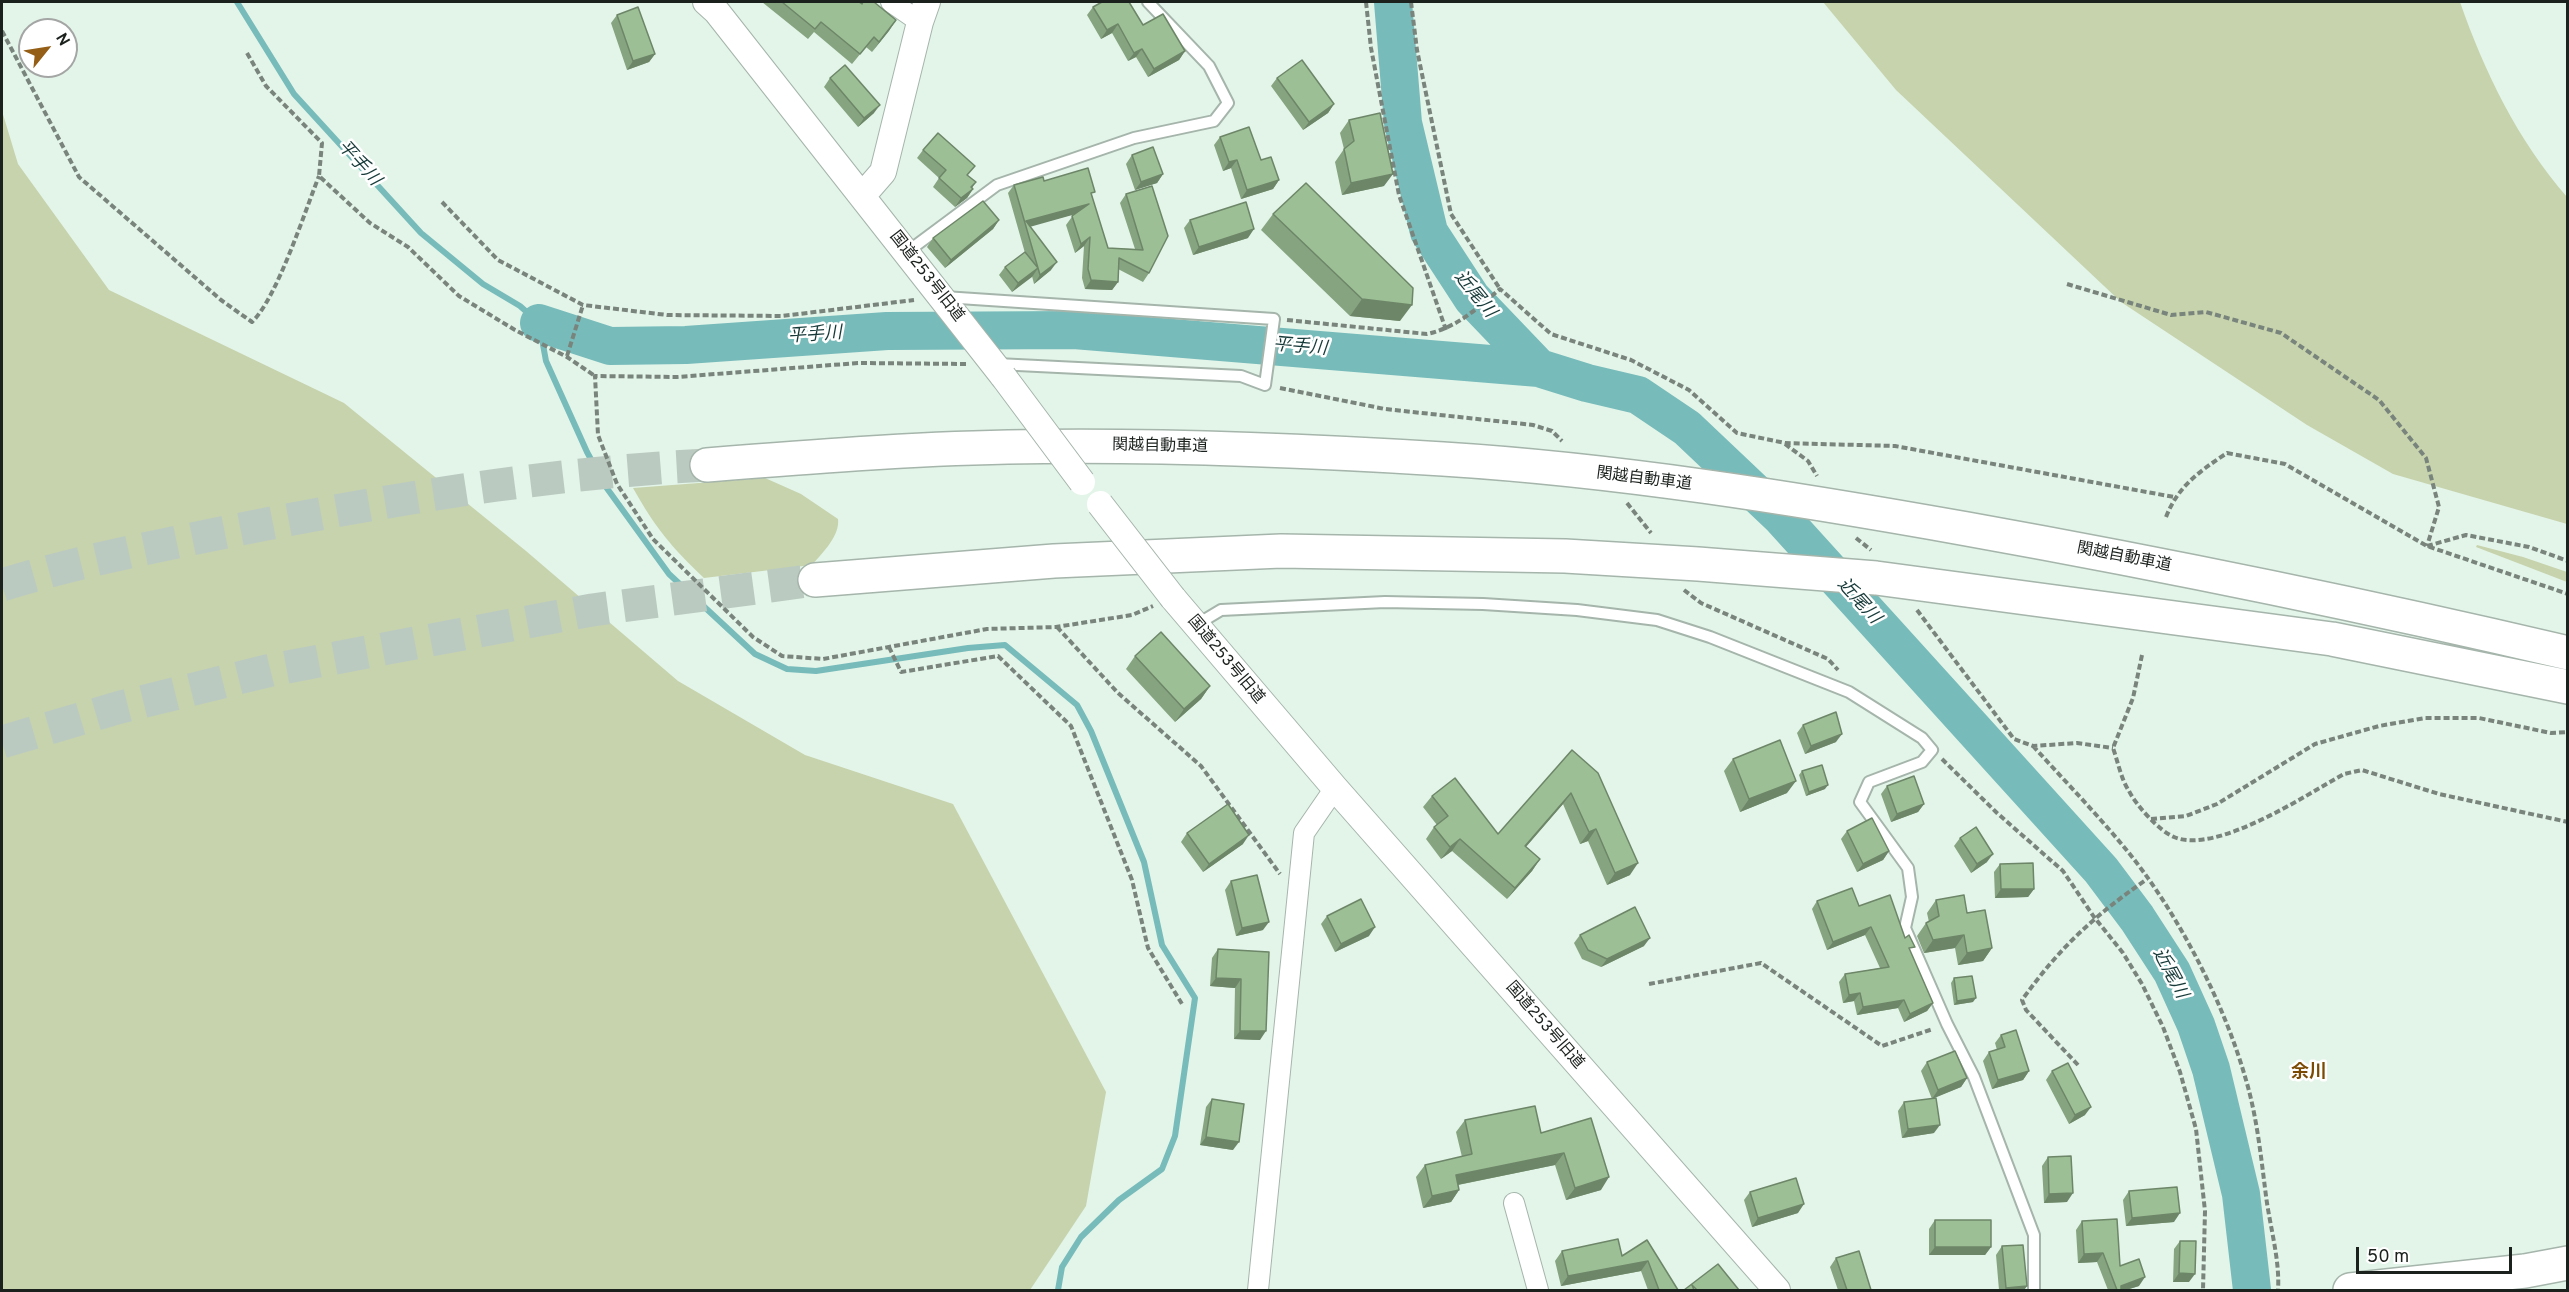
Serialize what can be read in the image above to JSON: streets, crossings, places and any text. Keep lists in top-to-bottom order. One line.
{"streets":{"highway":["関越自動車道"],"street":["国道253号旧道"]},"districts":["余川"],"water":["平手川","近尾川"],"scale_bar":"50 m","north":"top right"}
